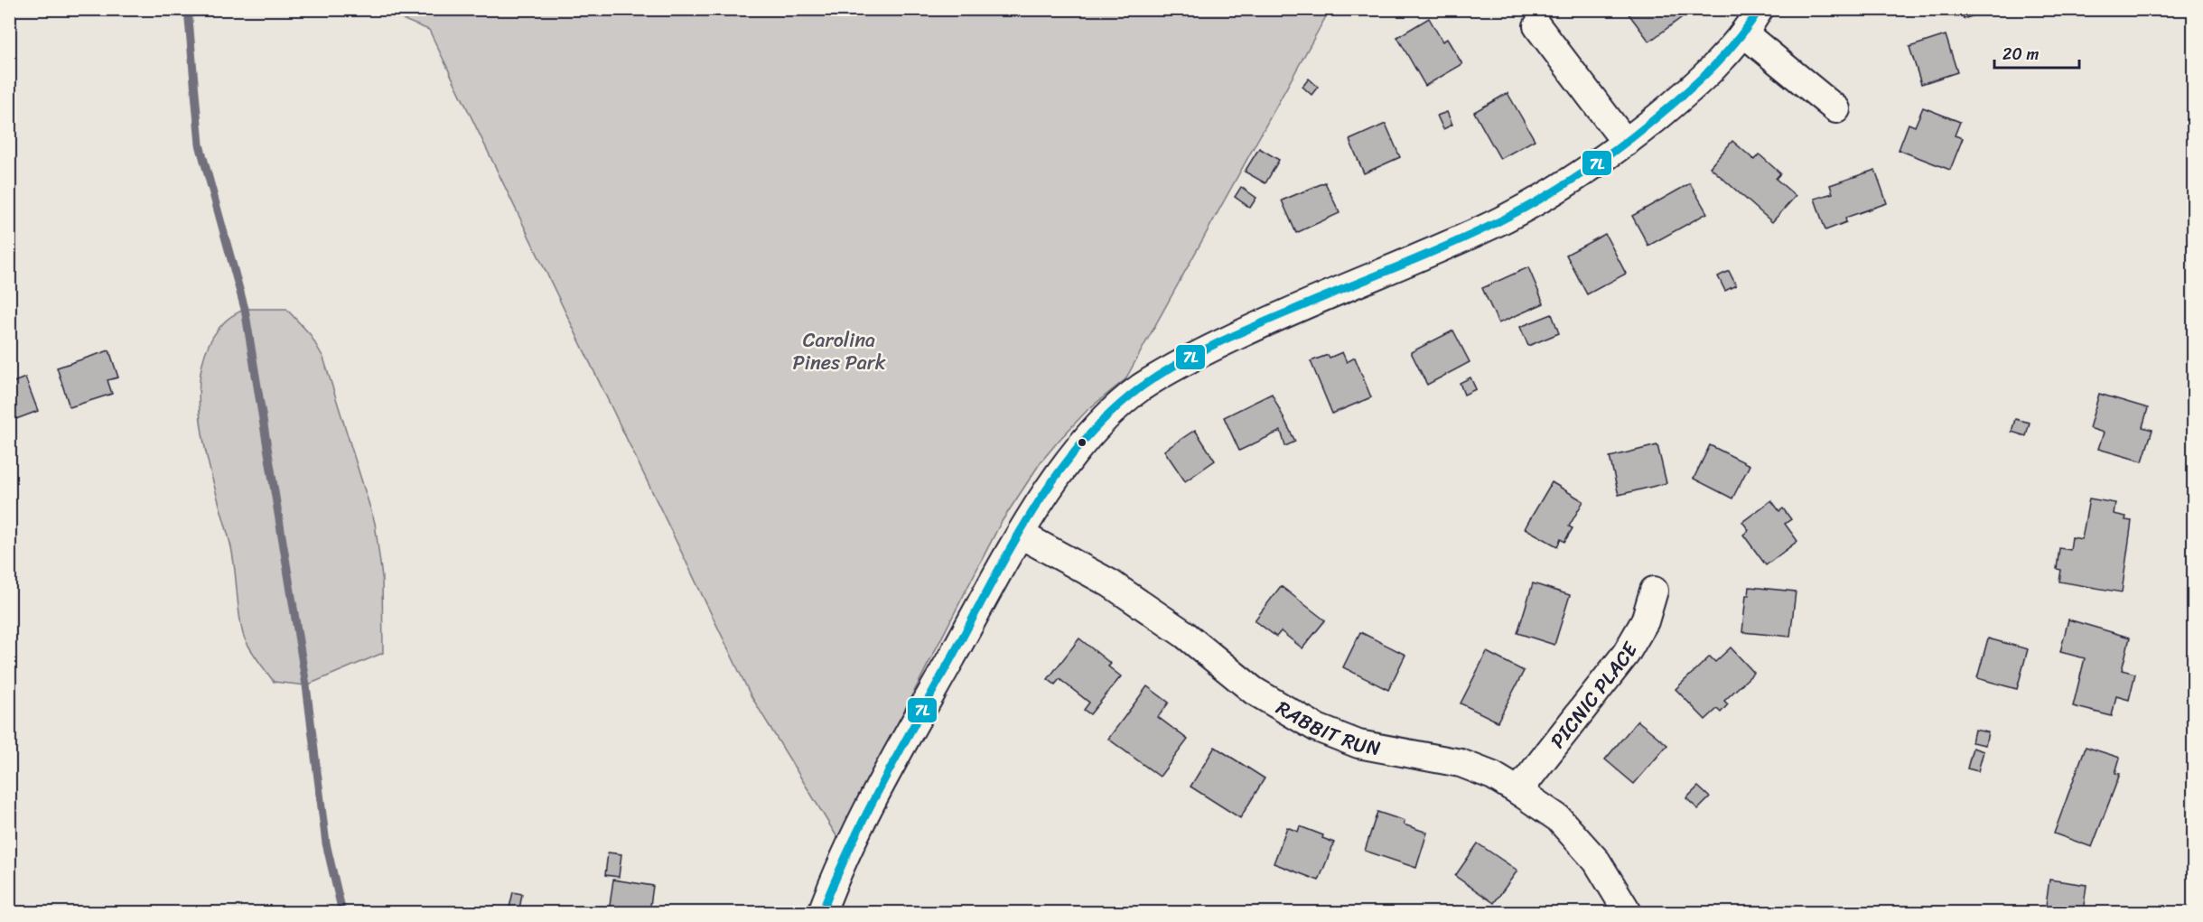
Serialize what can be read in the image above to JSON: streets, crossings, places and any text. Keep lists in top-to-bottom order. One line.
{"streets":{"street":["PICNIC PLACE","RABBIT RUN"]},"crossings":[["PICNIC PLACE","RABBIT RUN"]],"parks":["Carolina Pines Park"],"lines":["transit line 7L"],"scale_bar":"20 m"}
